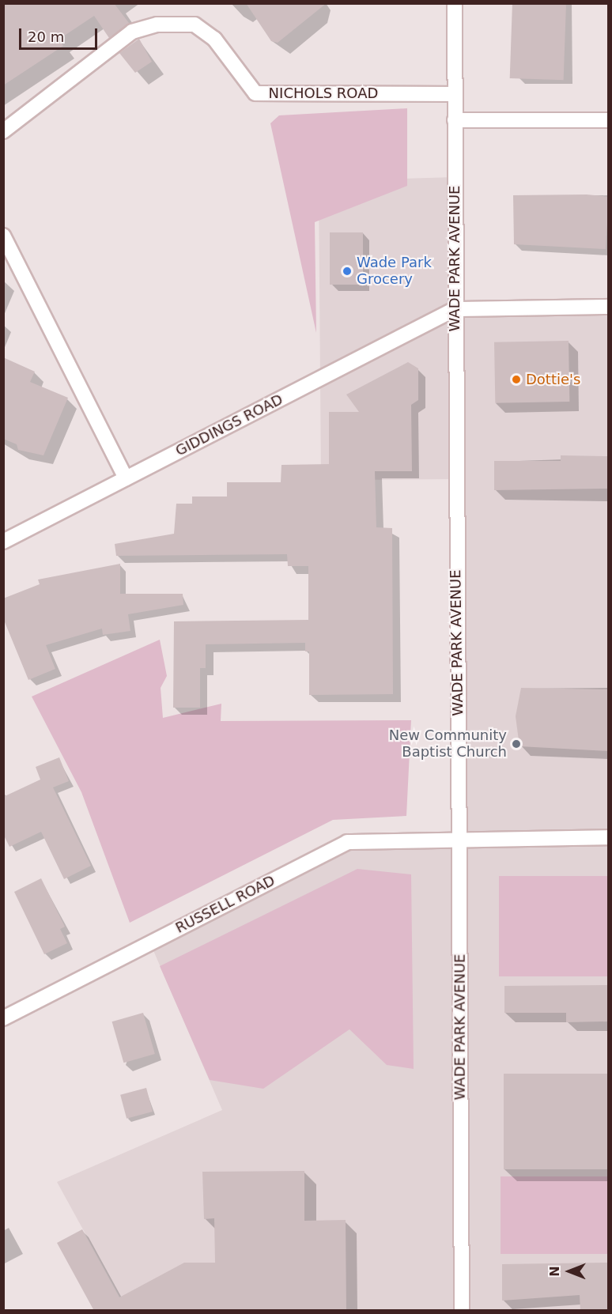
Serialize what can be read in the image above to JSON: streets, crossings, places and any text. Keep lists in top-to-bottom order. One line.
{"streets":{"street":["NICHOLS ROAD","WADE PARK AVENUE","GIDDINGS ROAD","RUSSELL ROAD"]},"crossings":[["NICHOLS ROAD","WADE PARK AVENUE"],["WADE PARK AVENUE","GIDDINGS ROAD"],["WADE PARK AVENUE","RUSSELL ROAD"]],"places":["Wade Park Grocery","Dottie's","New Community Baptist Church"],"scale_bar":"20 m","north":"left"}
